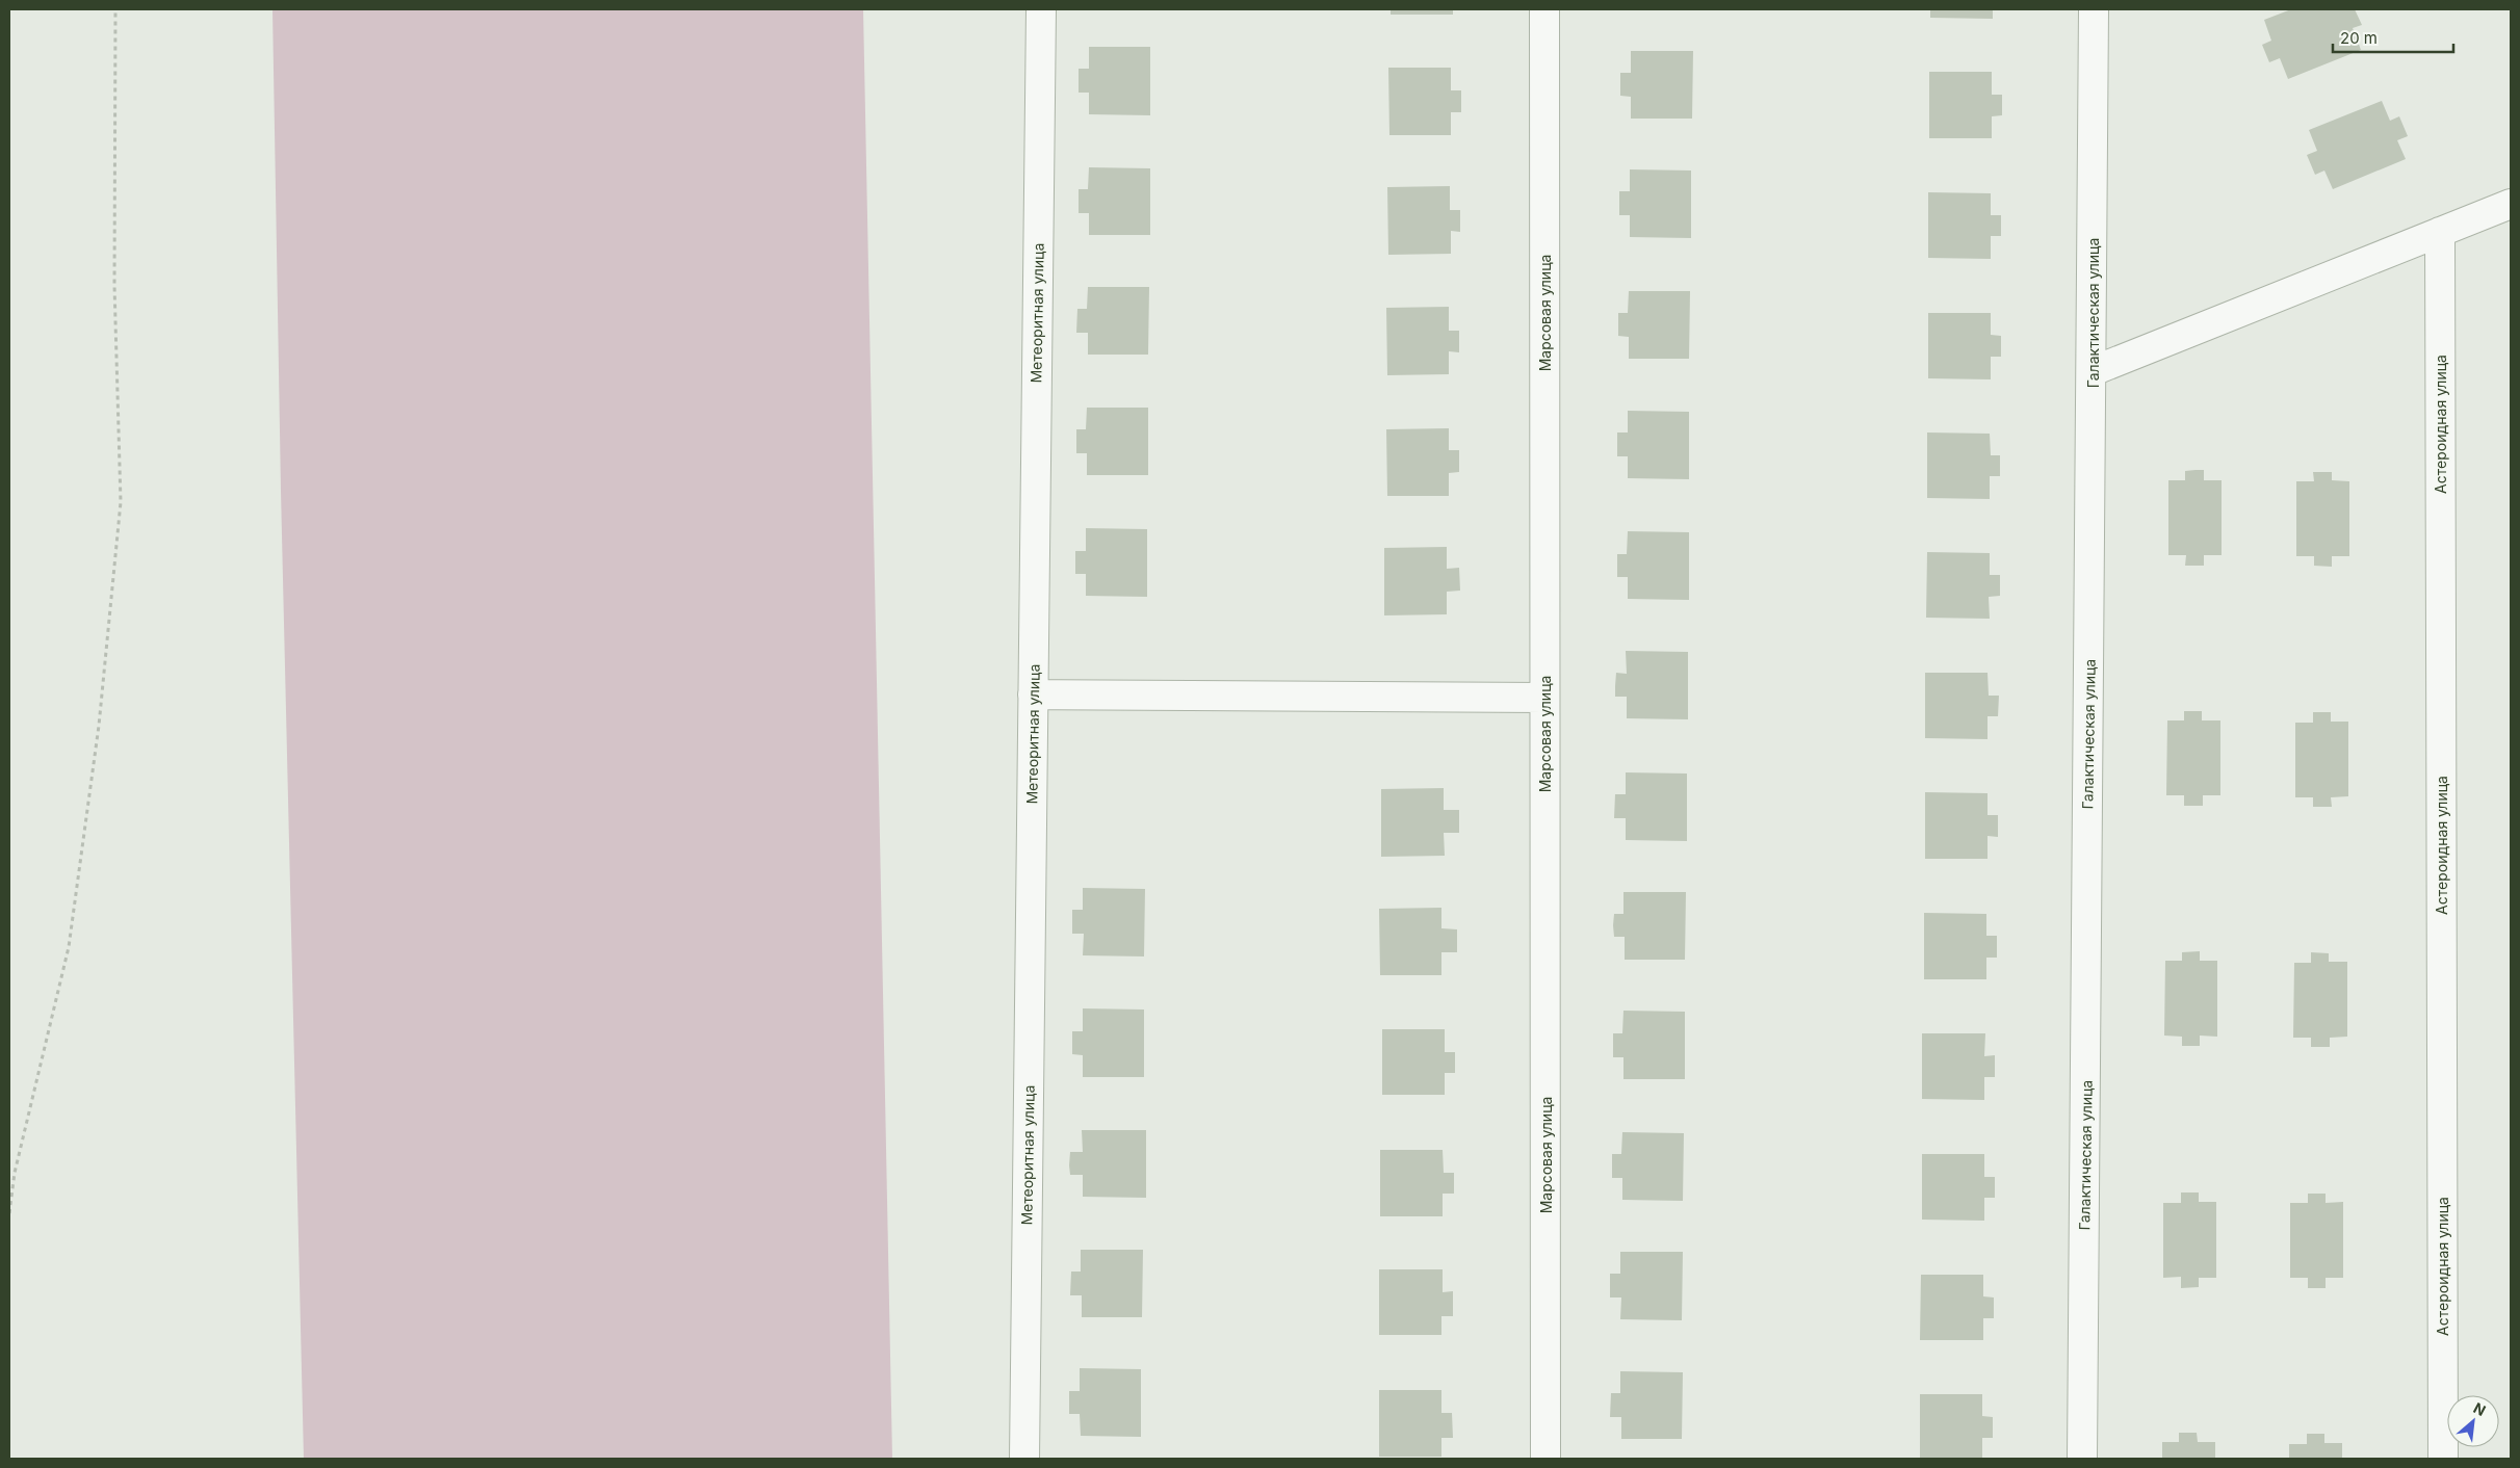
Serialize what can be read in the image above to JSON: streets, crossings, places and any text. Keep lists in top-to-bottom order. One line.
{"streets":{"street":["Метеоритная улица","Марсовая улица","Галактическая улица","Астероидная улица"]},"scale_bar":"20 m","north":"top right"}
